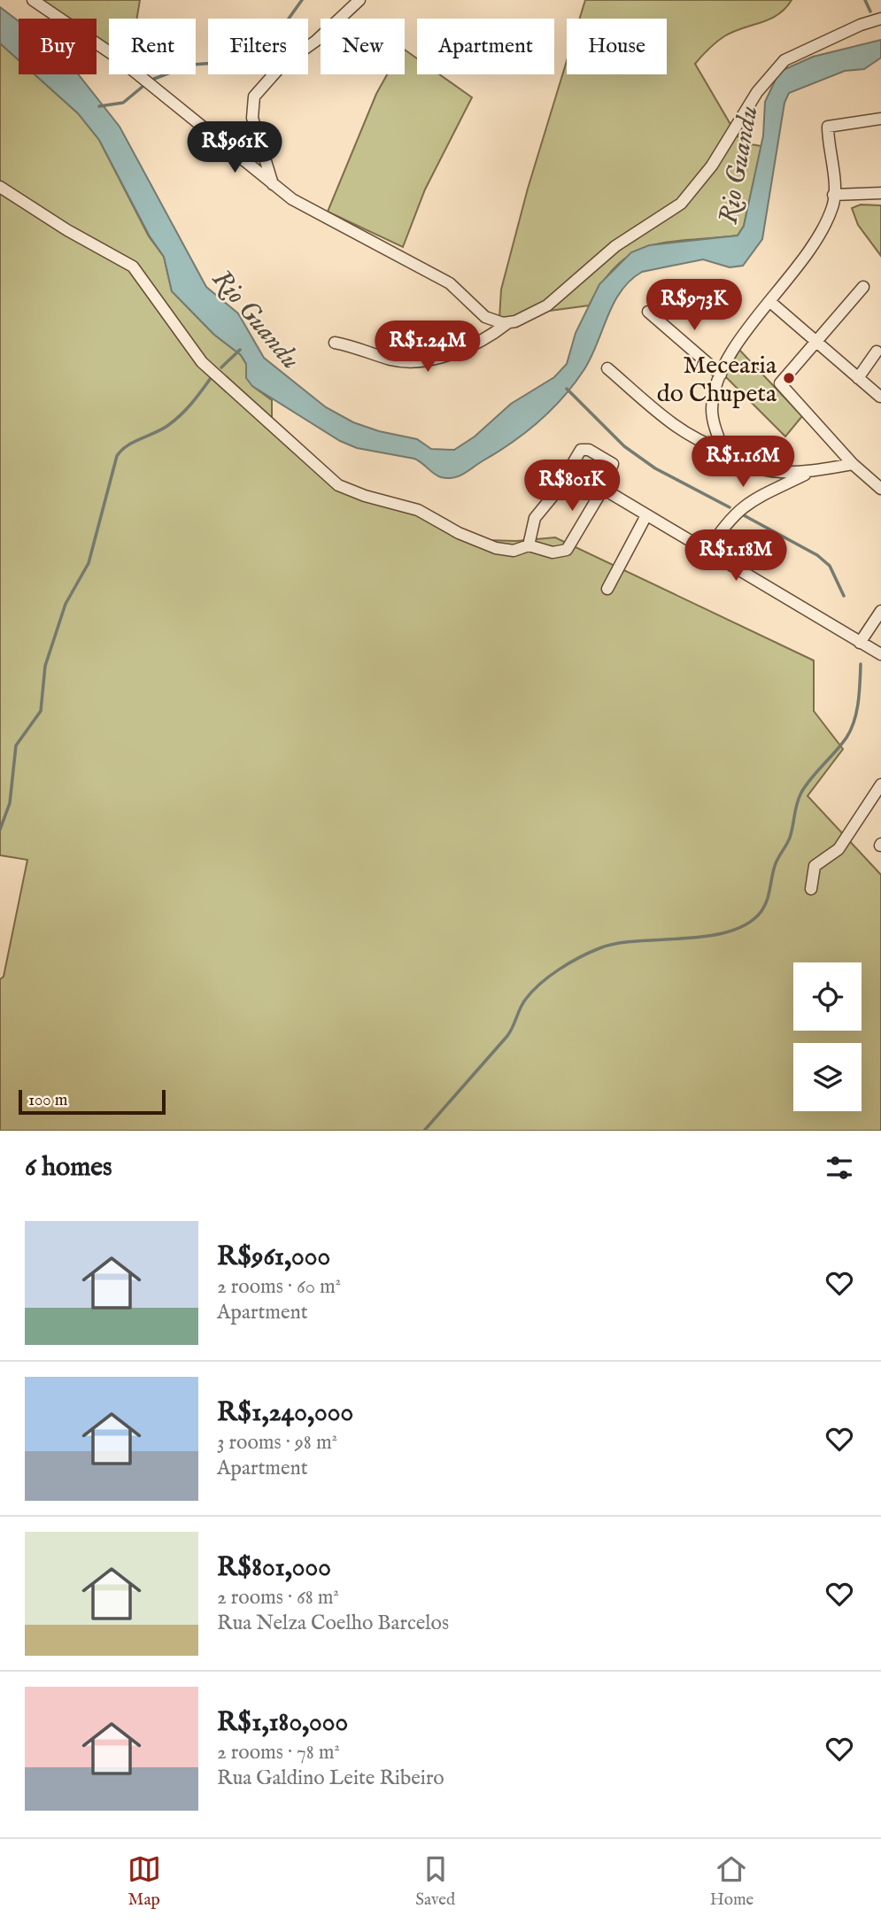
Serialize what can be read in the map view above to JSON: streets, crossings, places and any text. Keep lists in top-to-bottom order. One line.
{"water":["Rio Guandu"],"places":["Mecearia do Chupeta"],"scale_bar":"100 m","page":{"chip":["Buy","Rent","Filters","New","Apartment","House"],"price":["R$961K","R$973K","R$1.24M","R$1.16M","R$801K","R$1.18M"],"scale":"100 m","heading":"6 homes","list":[{"name":"R$961,000","note":"2 rooms · 60 m² · Apartment"},{"name":"R$1,240,000","note":"3 rooms · 98 m² · Apartment"},{"name":"R$801,000","note":"2 rooms · 68 m² · Rua Nelza Coelho Barcelos"},{"name":"R$1,180,000","note":"2 rooms · 78 m² · Rua Galdino Leite Ribeiro"}],"tabs":["Map","Saved","Home"]}}
